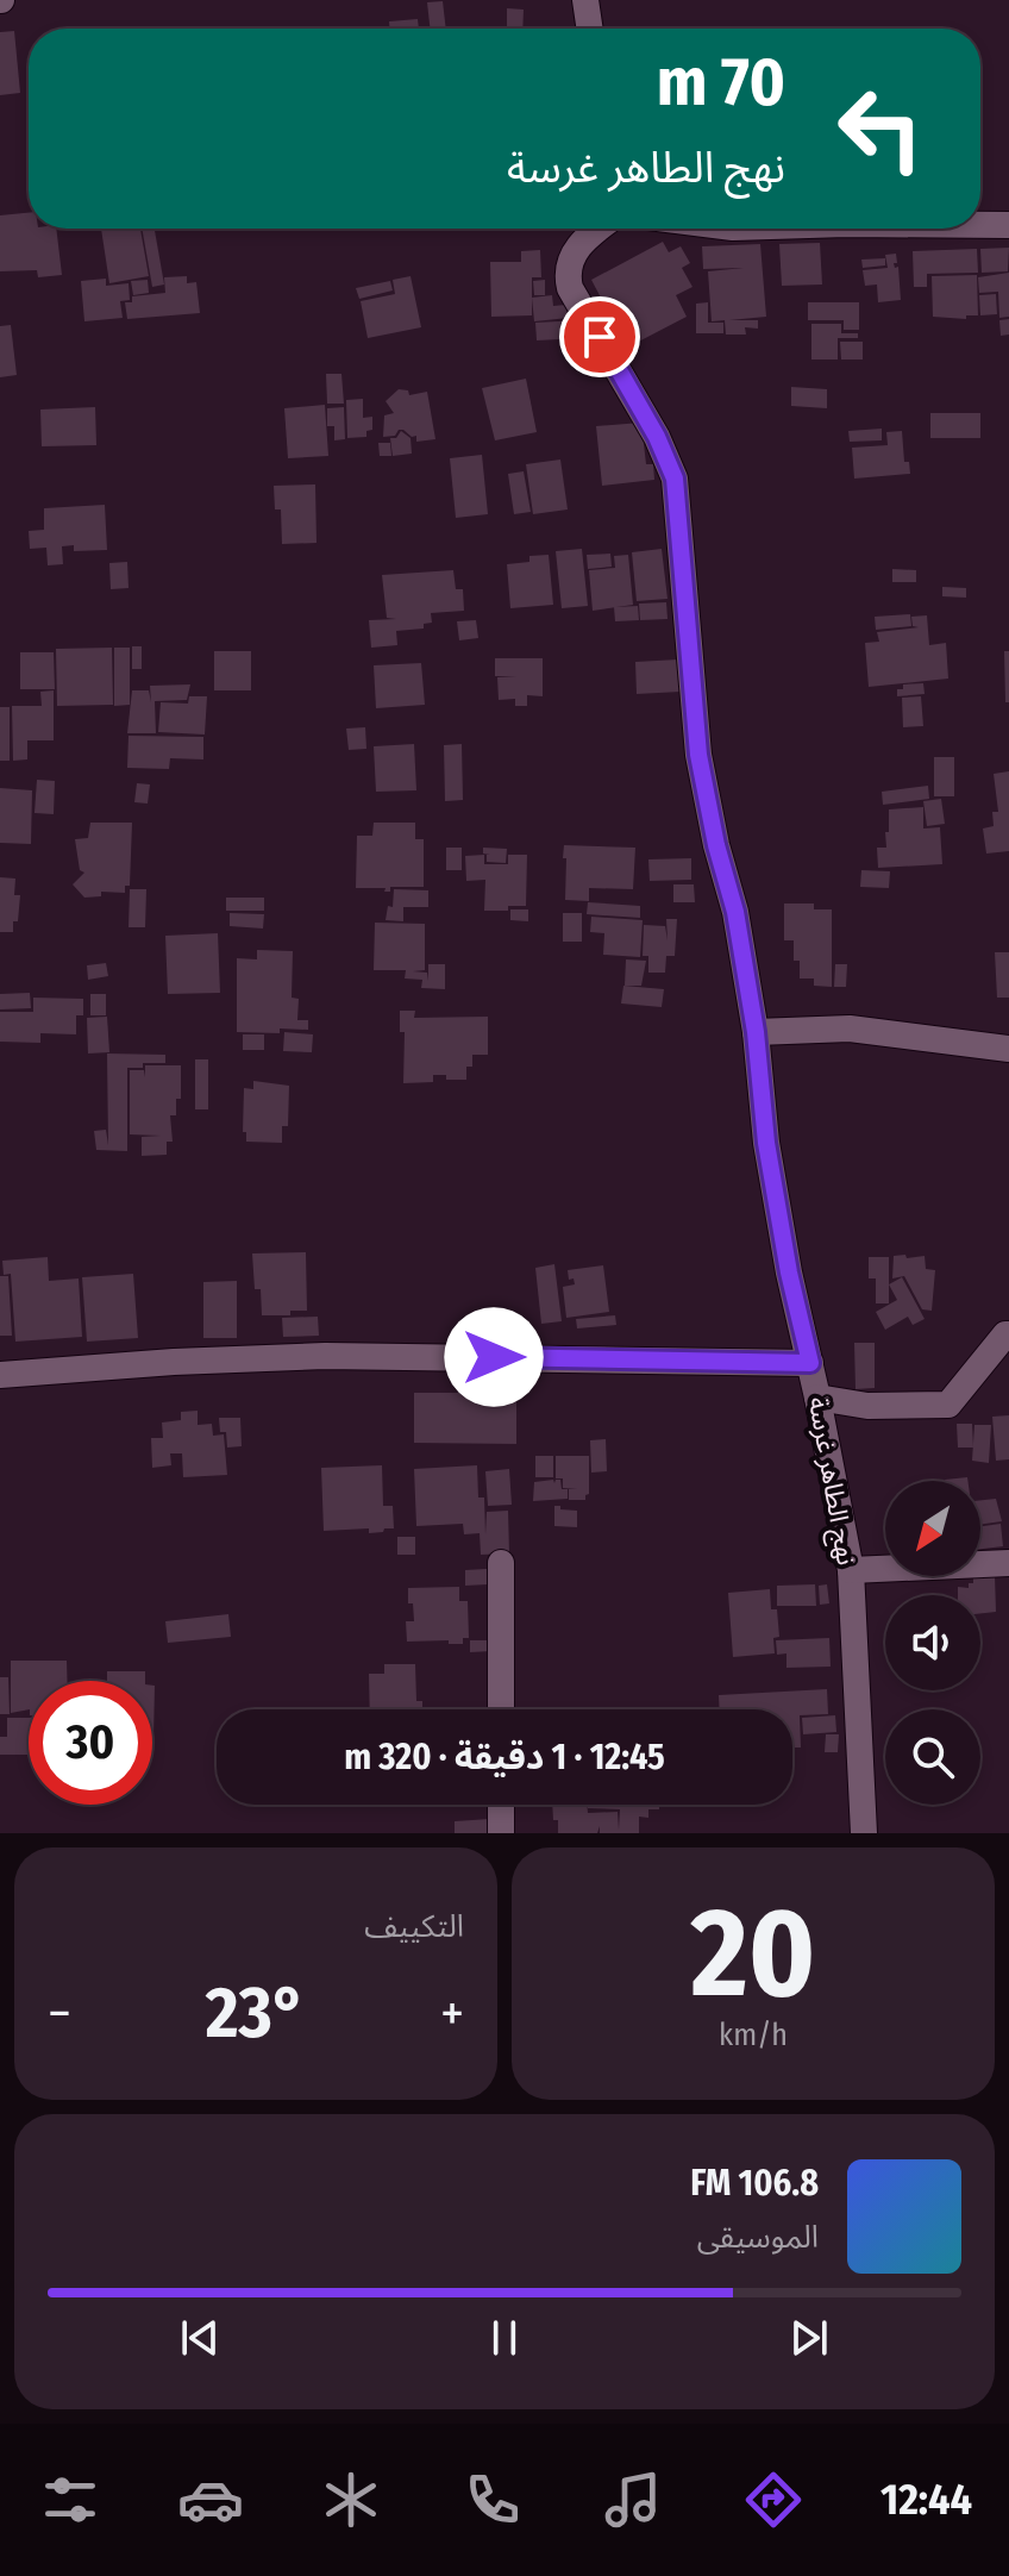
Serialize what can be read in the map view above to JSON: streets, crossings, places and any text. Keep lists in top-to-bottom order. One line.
{"streets":{"street":["نهج الطاهر غرسة"]},"north":"bottom left","page":{"turn":["70 m","نهج الطاهر غرسة"],"limit":"30","trip":"12:45 · 1 دقيقة · 320 m","tile":[["20","km/h"],"التكييف"],"heat":["−","23°","+"],"song":["106.8 FM","الموسيقى"],"tabs":"12:44"}}
